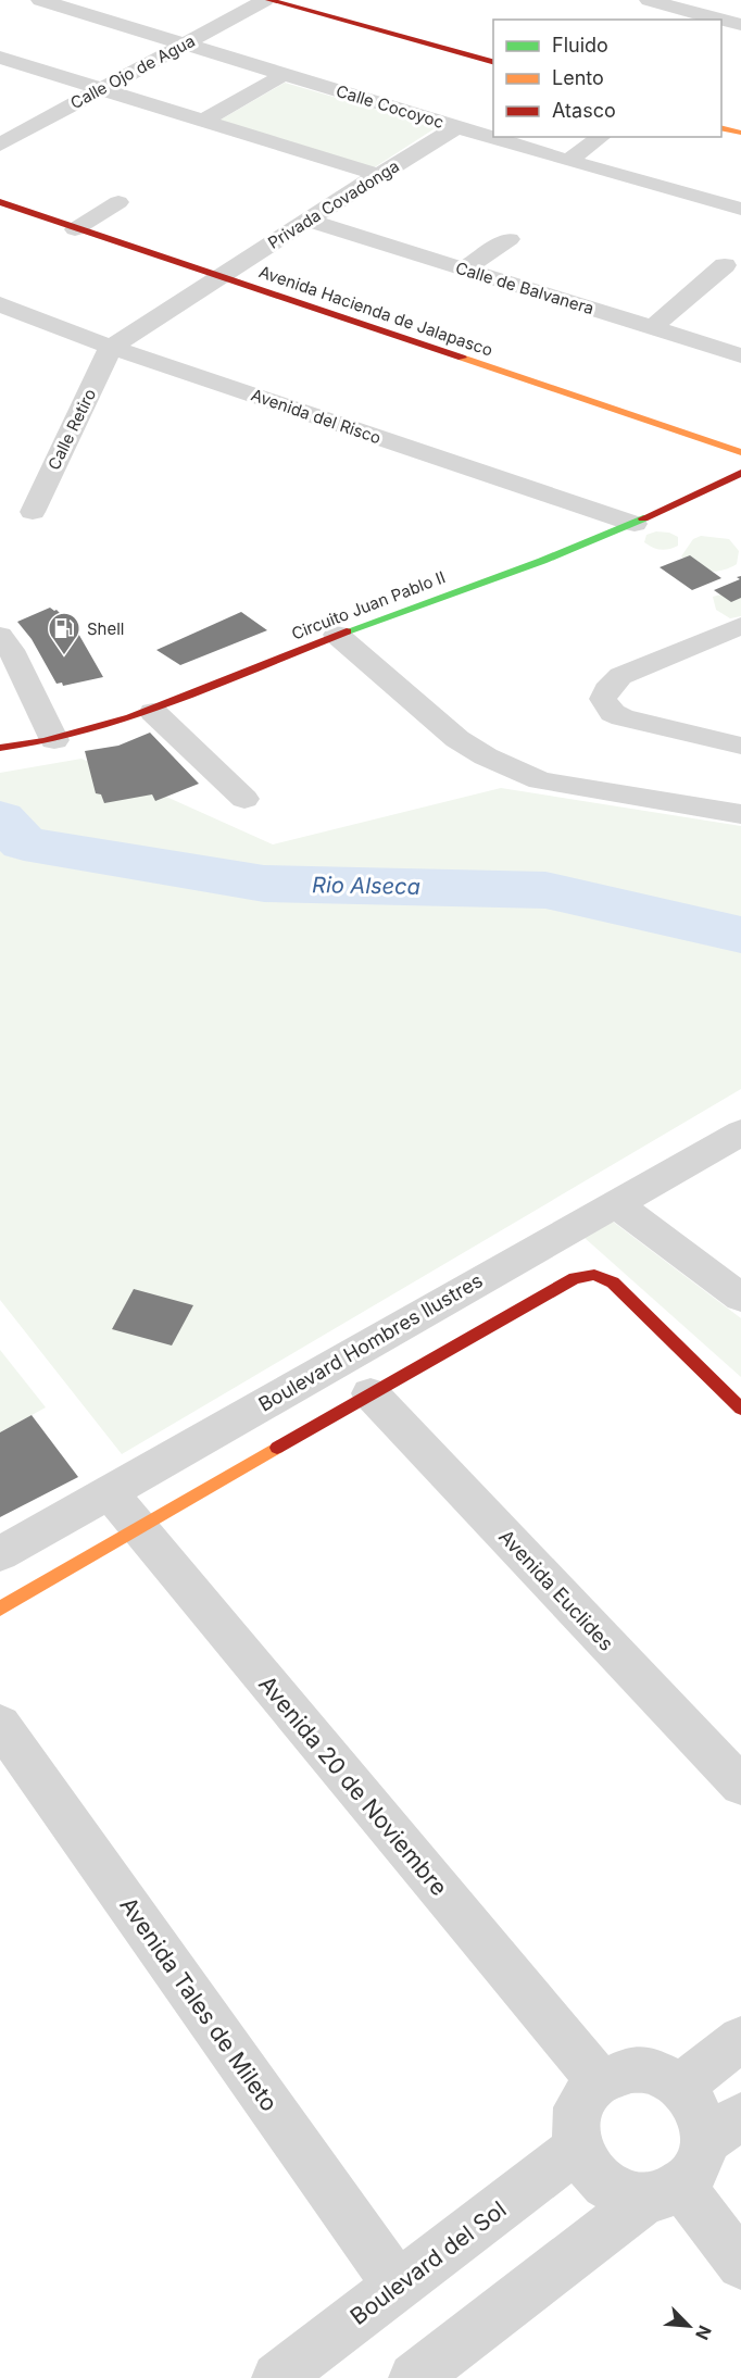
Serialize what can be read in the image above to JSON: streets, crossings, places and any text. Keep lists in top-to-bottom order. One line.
{"streets":{"street":["Calle Ojo de Agua","Calle Cocoyoc","Privada Covadonga","Calle de Balvanera","Avenida Hacienda de Jalapasco","Avenida del Risco","Calle Retiro","Circuito Juan Pablo II","Boulevard Hombres Ilustres","Avenida Euclides","Avenida 20 de Noviembre","Avenida Tales de Mileto","Boulevard del Sol"]},"crossings":[["Calle Ojo de Agua","Calle Cocoyoc"],["Calle Cocoyoc","Privada Covadonga"],["Privada Covadonga","Calle de Balvanera"],["Privada Covadonga","Avenida Hacienda de Jalapasco"],["Privada Covadonga","Avenida del Risco"],["Privada Covadonga","Calle Retiro"],["Avenida del Risco","Calle Retiro"],["Avenida del Risco","Circuito Juan Pablo II"],["Boulevard Hombres Ilustres","Avenida 20 de Noviembre"],["Avenida 20 de Noviembre","Boulevard del Sol"],["Avenida Tales de Mileto","Boulevard del Sol"]],"water":["Rio Alseca"],"places":{"fuel station":["Shell"]},"legend":["Fluido","Lento","Atasco"],"north":"bottom right"}
